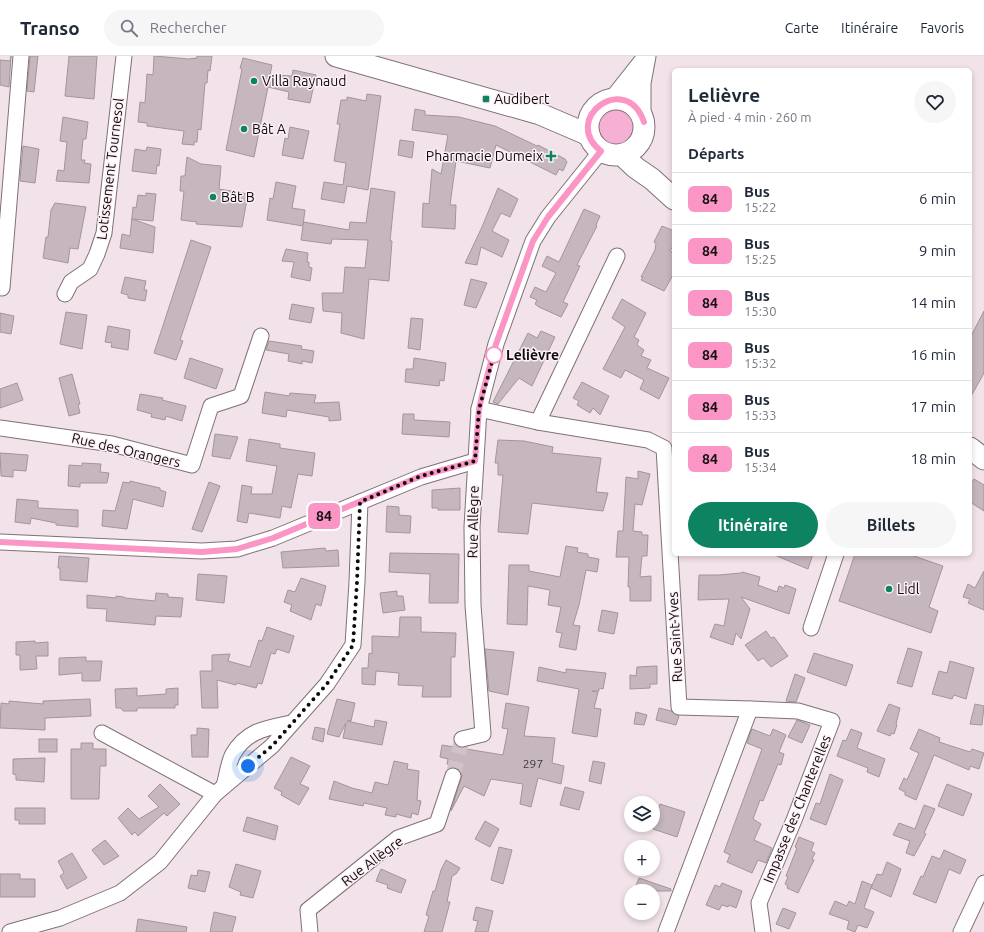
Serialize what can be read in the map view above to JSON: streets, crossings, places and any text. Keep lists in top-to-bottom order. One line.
{"streets":{"street":["Lotissement Tournesol","Rue des Orangers","Rue Allègre","Rue Saint-Yves","Impasse des Chanterelles"]},"crossings":[["Rue Allègre","Rue Saint-Yves"],["Rue Saint-Yves","Impasse des Chanterelles"]],"places":{"other":["Villa Raynaud","Bât A","Bât B","Lelièvre","Lidl"],"transit":["Audibert"],"health":["Pharmacie Dumeix"]},"lines":["bus line 84"],"house_numbers":["297"],"page":{"header":"Transo","search":"Rechercher","nav":["Carte","Itinéraire","Favoris"],"on_map":"84","heading":[["Lelièvre","À pied · 4 min · 260 m"],"Départs"],"list":[{"mark":"84","name":"Bus","note":"15:22","value":"6 min"},{"mark":"84","name":"Bus","note":"15:25","value":"9 min"},{"mark":"84","name":"Bus","note":"15:30","value":"14 min"},{"mark":"84","name":"Bus","note":"15:32","value":"16 min"},{"mark":"84","name":"Bus","note":"15:33","value":"17 min"},{"mark":"84","name":"Bus","note":"15:34","value":"18 min"}],"buttons":["Itinéraire","Billets"],"map_buttons":["+","−"]}}
